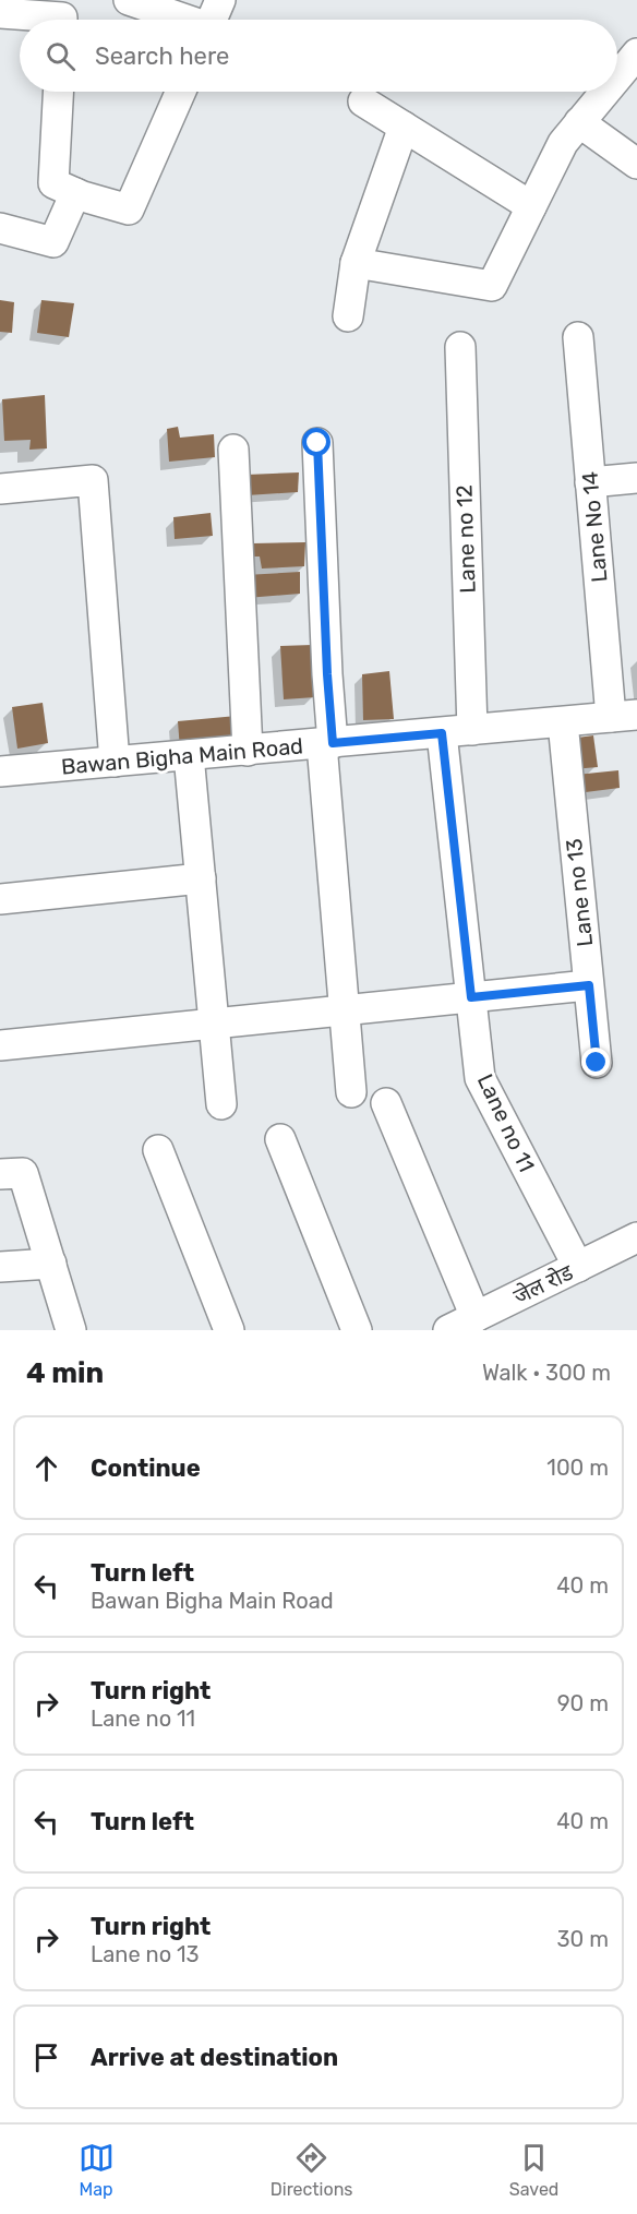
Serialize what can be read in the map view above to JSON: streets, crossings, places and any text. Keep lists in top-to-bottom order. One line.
{"streets":{"street":["Lane No 14","Lane no 12","Bawan Bigha Main Road","Lane no 13","Lane no 11","जेल रोड"]},"crossings":[["Lane No 14","Bawan Bigha Main Road"],["Lane no 12","Bawan Bigha Main Road"],["Bawan Bigha Main Road","Lane no 13"],["Bawan Bigha Main Road","Lane no 11"],["Lane no 11","जेल रोड"]],"page":{"search":"Search here","heading":["4 min","Walk · 300 m"],"list":[["Continue","100 m"],["Turn left","Bawan Bigha Main Road","40 m"],["Turn right","Lane no 11","90 m"],["Turn left","40 m"],["Turn right","Lane no 13","30 m"],"Arrive at destination"],"nav":["Map","Directions","Saved"]}}
